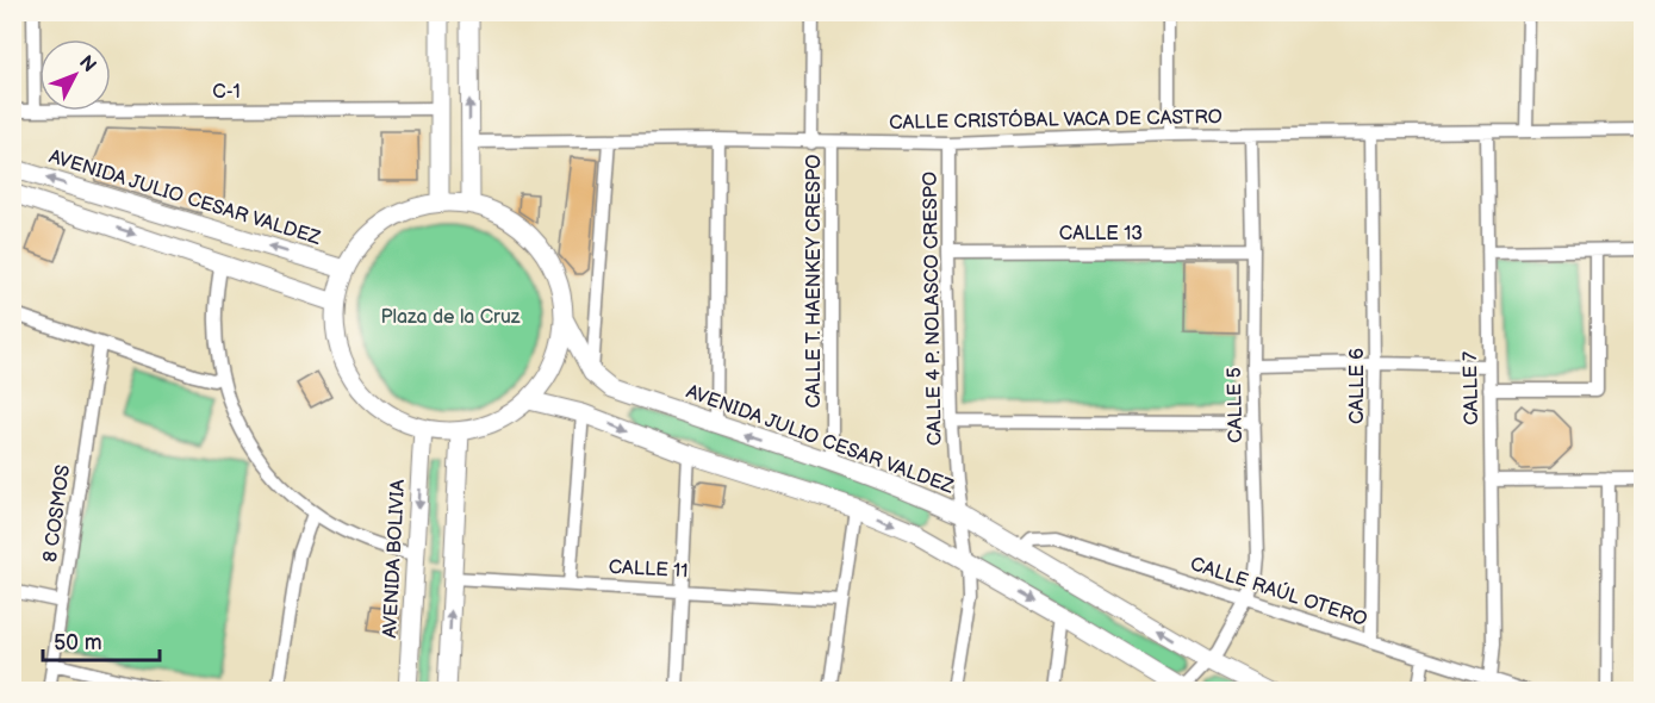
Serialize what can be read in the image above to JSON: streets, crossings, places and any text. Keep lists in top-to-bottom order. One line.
{"streets":{"main road":["AVENIDA JULIO CESAR VALDEZ","AVENIDA BOLIVIA"],"street":["C-1","CALLE CRISTÓBAL VACA DE CASTRO","CALLE 13","CALLE T. HAENKEY CRESPO","CALLE 4 P. NOLASCO CRESPO","CALLE 6","CALLE 7","CALLE 5","8 COSMOS","CALLE 11","CALLE RAÚL OTERO"]},"crossings":[["CALLE CRISTÓBAL VACA DE CASTRO","CALLE T. HAENKEY CRESPO"],["CALLE CRISTÓBAL VACA DE CASTRO","CALLE 4 P. NOLASCO CRESPO"],["CALLE CRISTÓBAL VACA DE CASTRO","CALLE 6"],["CALLE CRISTÓBAL VACA DE CASTRO","CALLE 7"],["CALLE CRISTÓBAL VACA DE CASTRO","CALLE 5"],["AVENIDA JULIO CESAR VALDEZ","CALLE T. HAENKEY CRESPO"],["AVENIDA JULIO CESAR VALDEZ","CALLE 4 P. NOLASCO CRESPO"],["AVENIDA JULIO CESAR VALDEZ","CALLE 5"],["AVENIDA JULIO CESAR VALDEZ","AVENIDA BOLIVIA"],["AVENIDA JULIO CESAR VALDEZ","CALLE RAÚL OTERO"],["CALLE 13","CALLE 4 P. NOLASCO CRESPO"],["CALLE 13","CALLE 5"],["CALLE 6","CALLE RAÚL OTERO"],["CALLE 7","CALLE RAÚL OTERO"],["CALLE 5","CALLE RAÚL OTERO"]],"parks":["Plaza de la Cruz"],"scale_bar":"50 m","north":"top right"}
